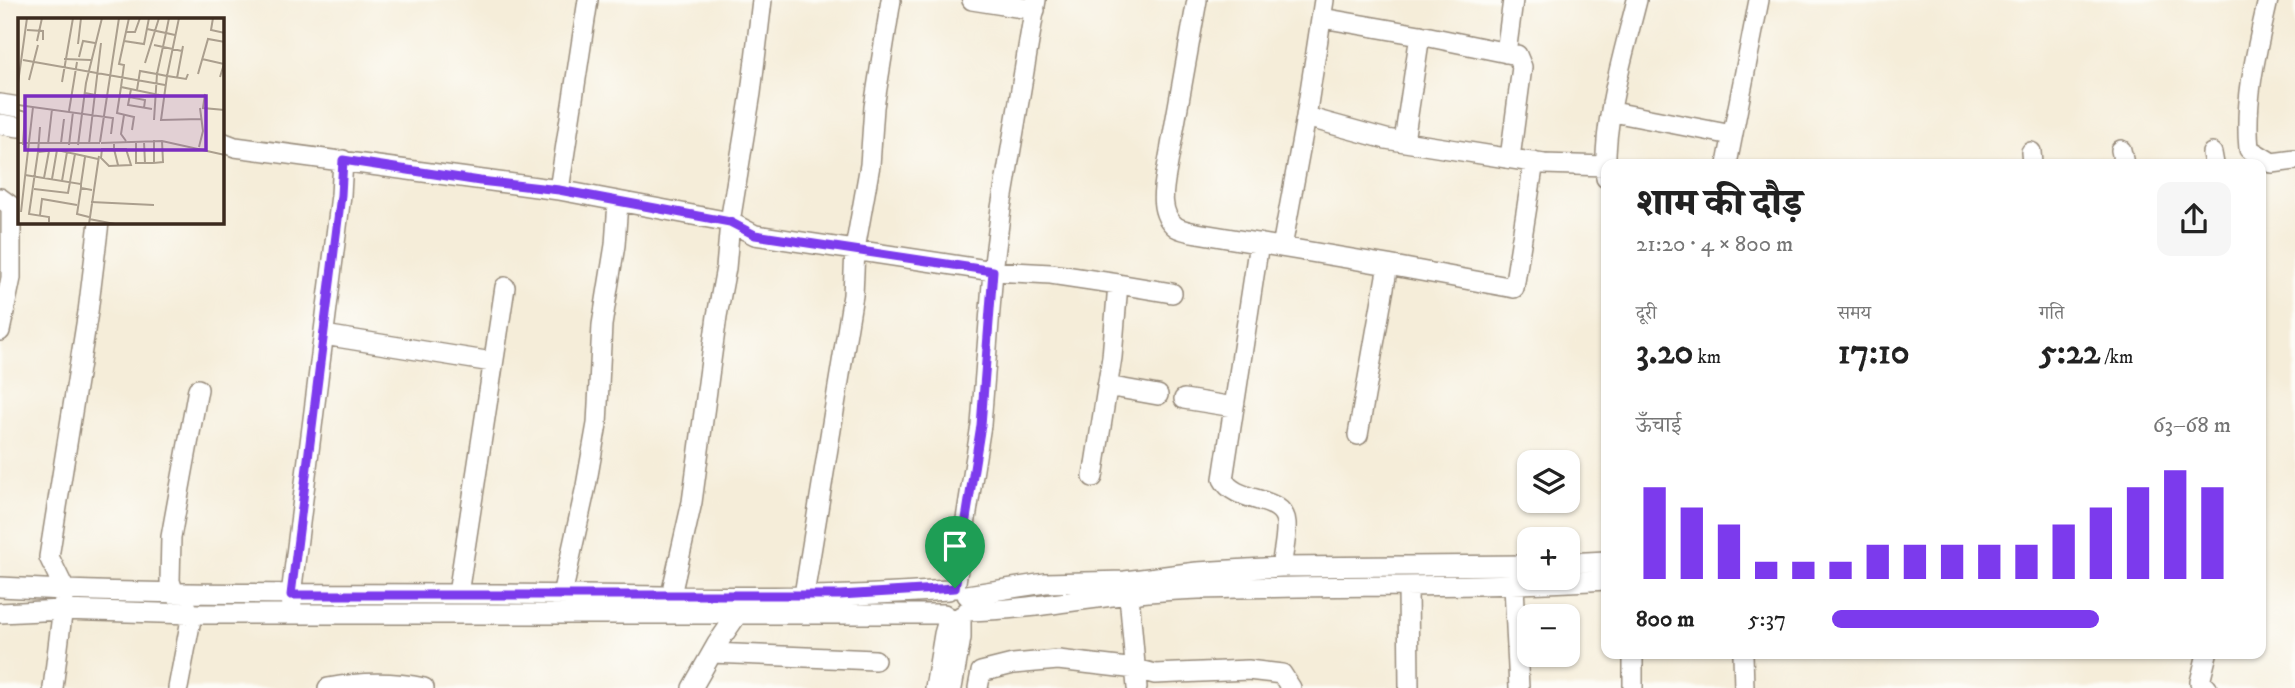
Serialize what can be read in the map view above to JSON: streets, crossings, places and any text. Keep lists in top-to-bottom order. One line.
{"page":{"heading":["शाम की दौड़","21:20 · 4 × 800 m"],"stats":[["दूरी","3.20 km"],["समय","17:10"],["गति","5:22 /km"]],"chart":["ऊँचाई","63–68 m"],"map_buttons":["+","−"],"list":[{"name":"800 m","note":"5:37"}]}}
